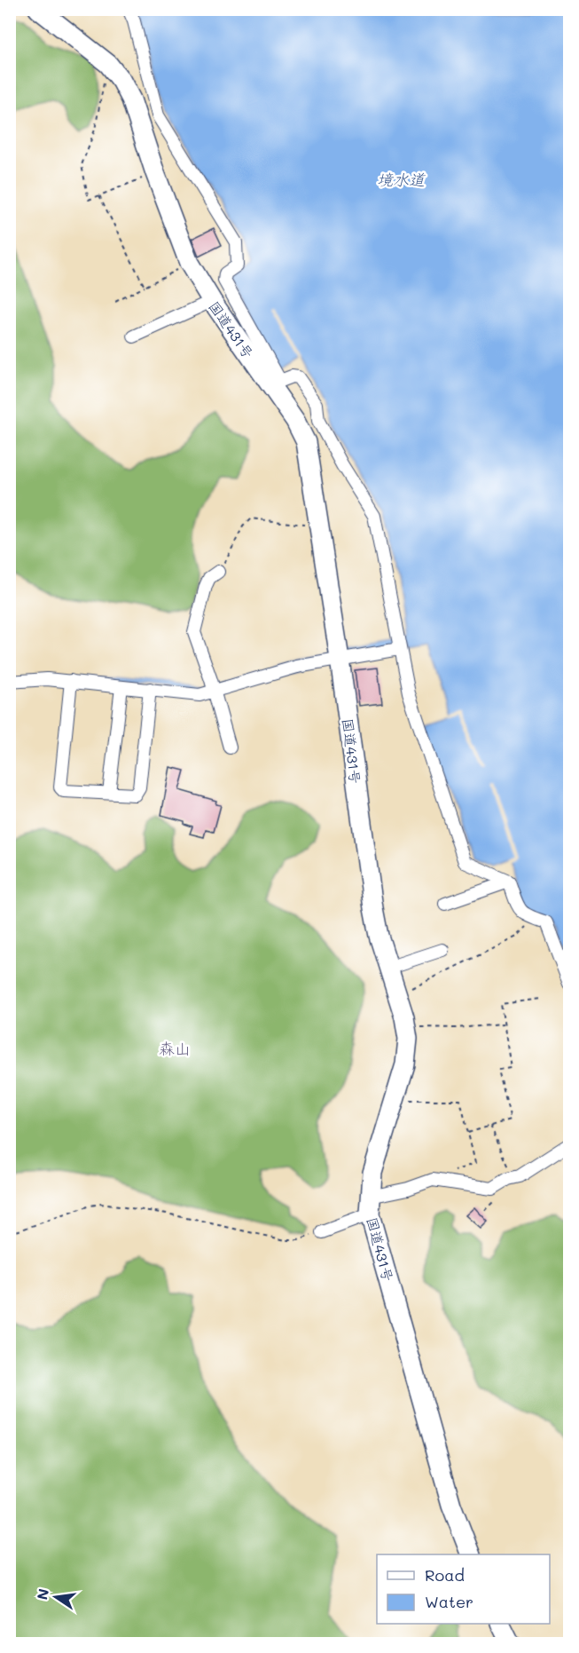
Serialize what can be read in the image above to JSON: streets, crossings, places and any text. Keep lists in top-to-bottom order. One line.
{"streets":{"highway":["国道431号"]},"districts":["森山"],"water":["境水道"],"legend":["Road","Water"],"north":"left"}
